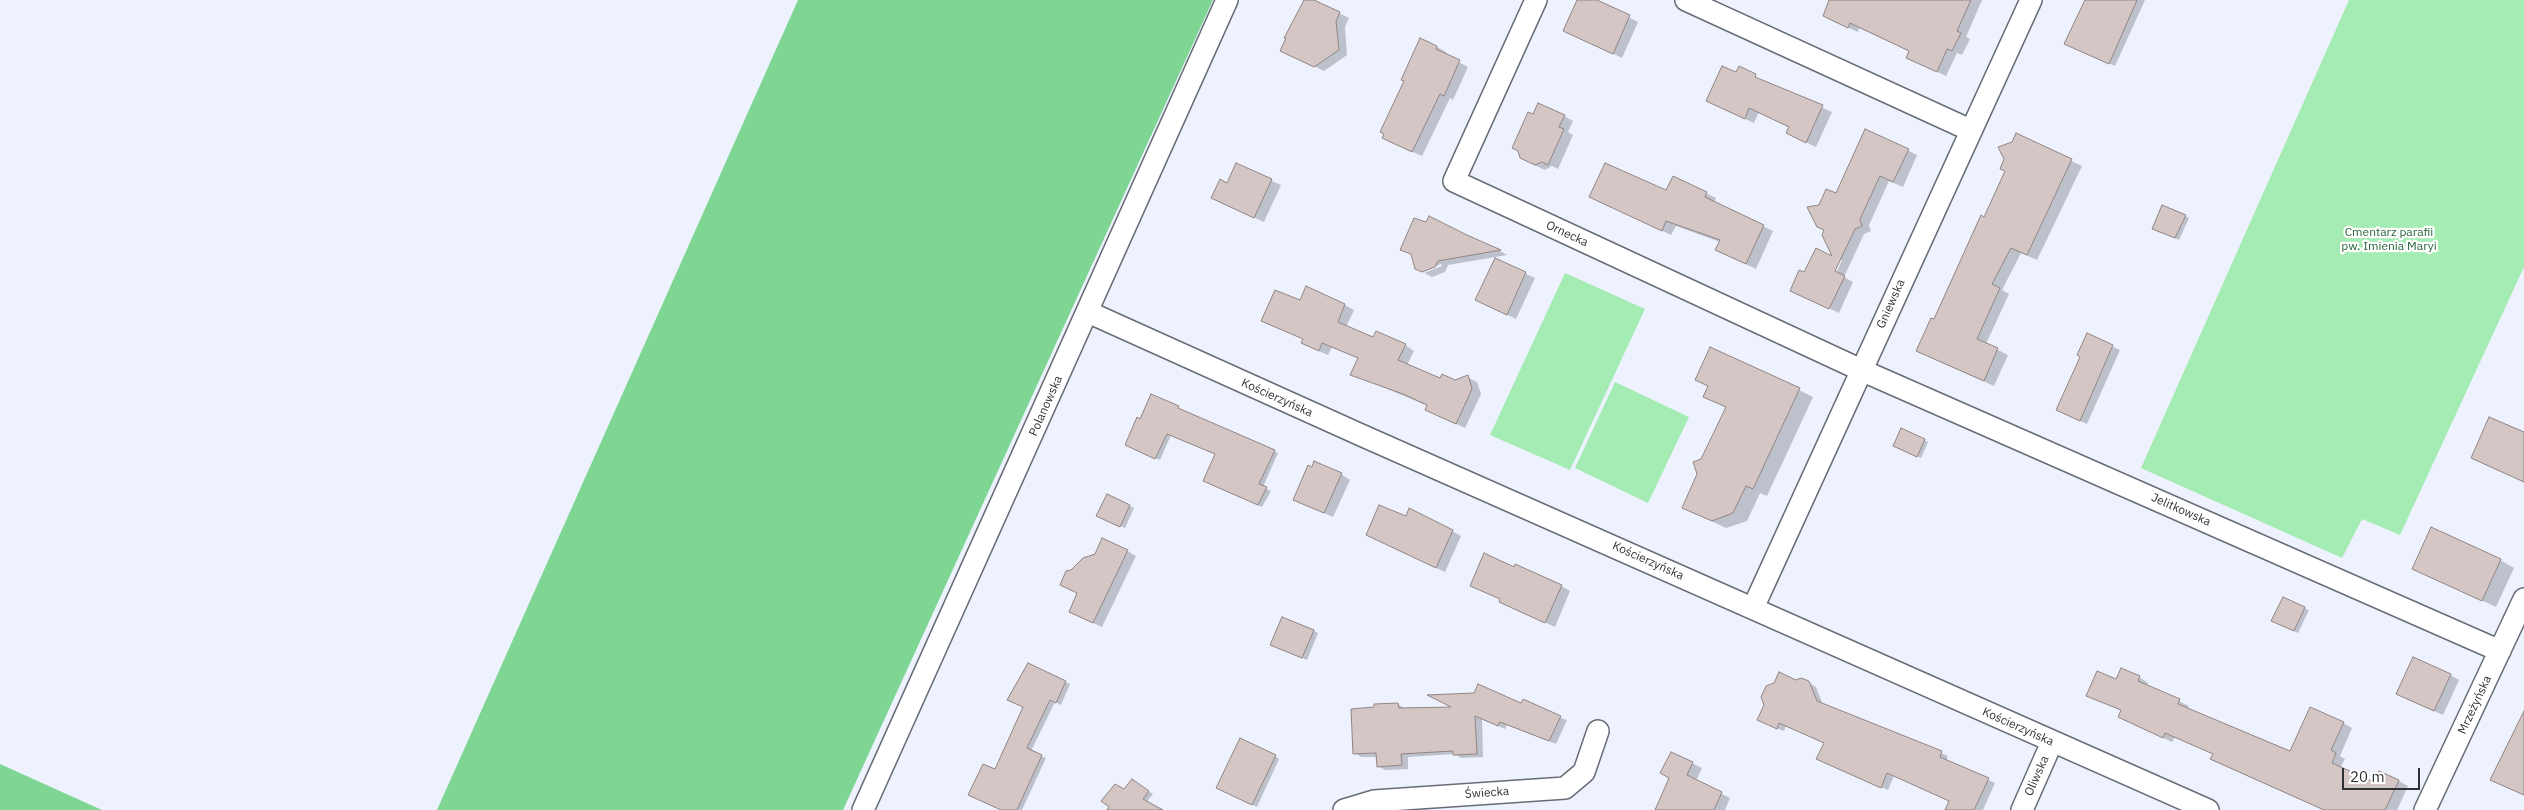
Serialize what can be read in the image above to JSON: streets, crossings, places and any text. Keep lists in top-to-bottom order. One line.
{"streets":{"street":["Ornecka","Gniewska","Kościerzyńska","Polanowska","Jelitkowska","Mrzeżyńska","Oliwska","Świecka"]},"crossings":[["Ornecka","Gniewska"],["Ornecka","Jelitkowska"],["Gniewska","Kościerzyńska"],["Gniewska","Jelitkowska"],["Kościerzyńska","Polanowska"],["Kościerzyńska","Oliwska"],["Jelitkowska","Mrzeżyńska"]],"parks":["Cmentarz parafii pw. Imienia Maryi"],"scale_bar":"20 m"}
